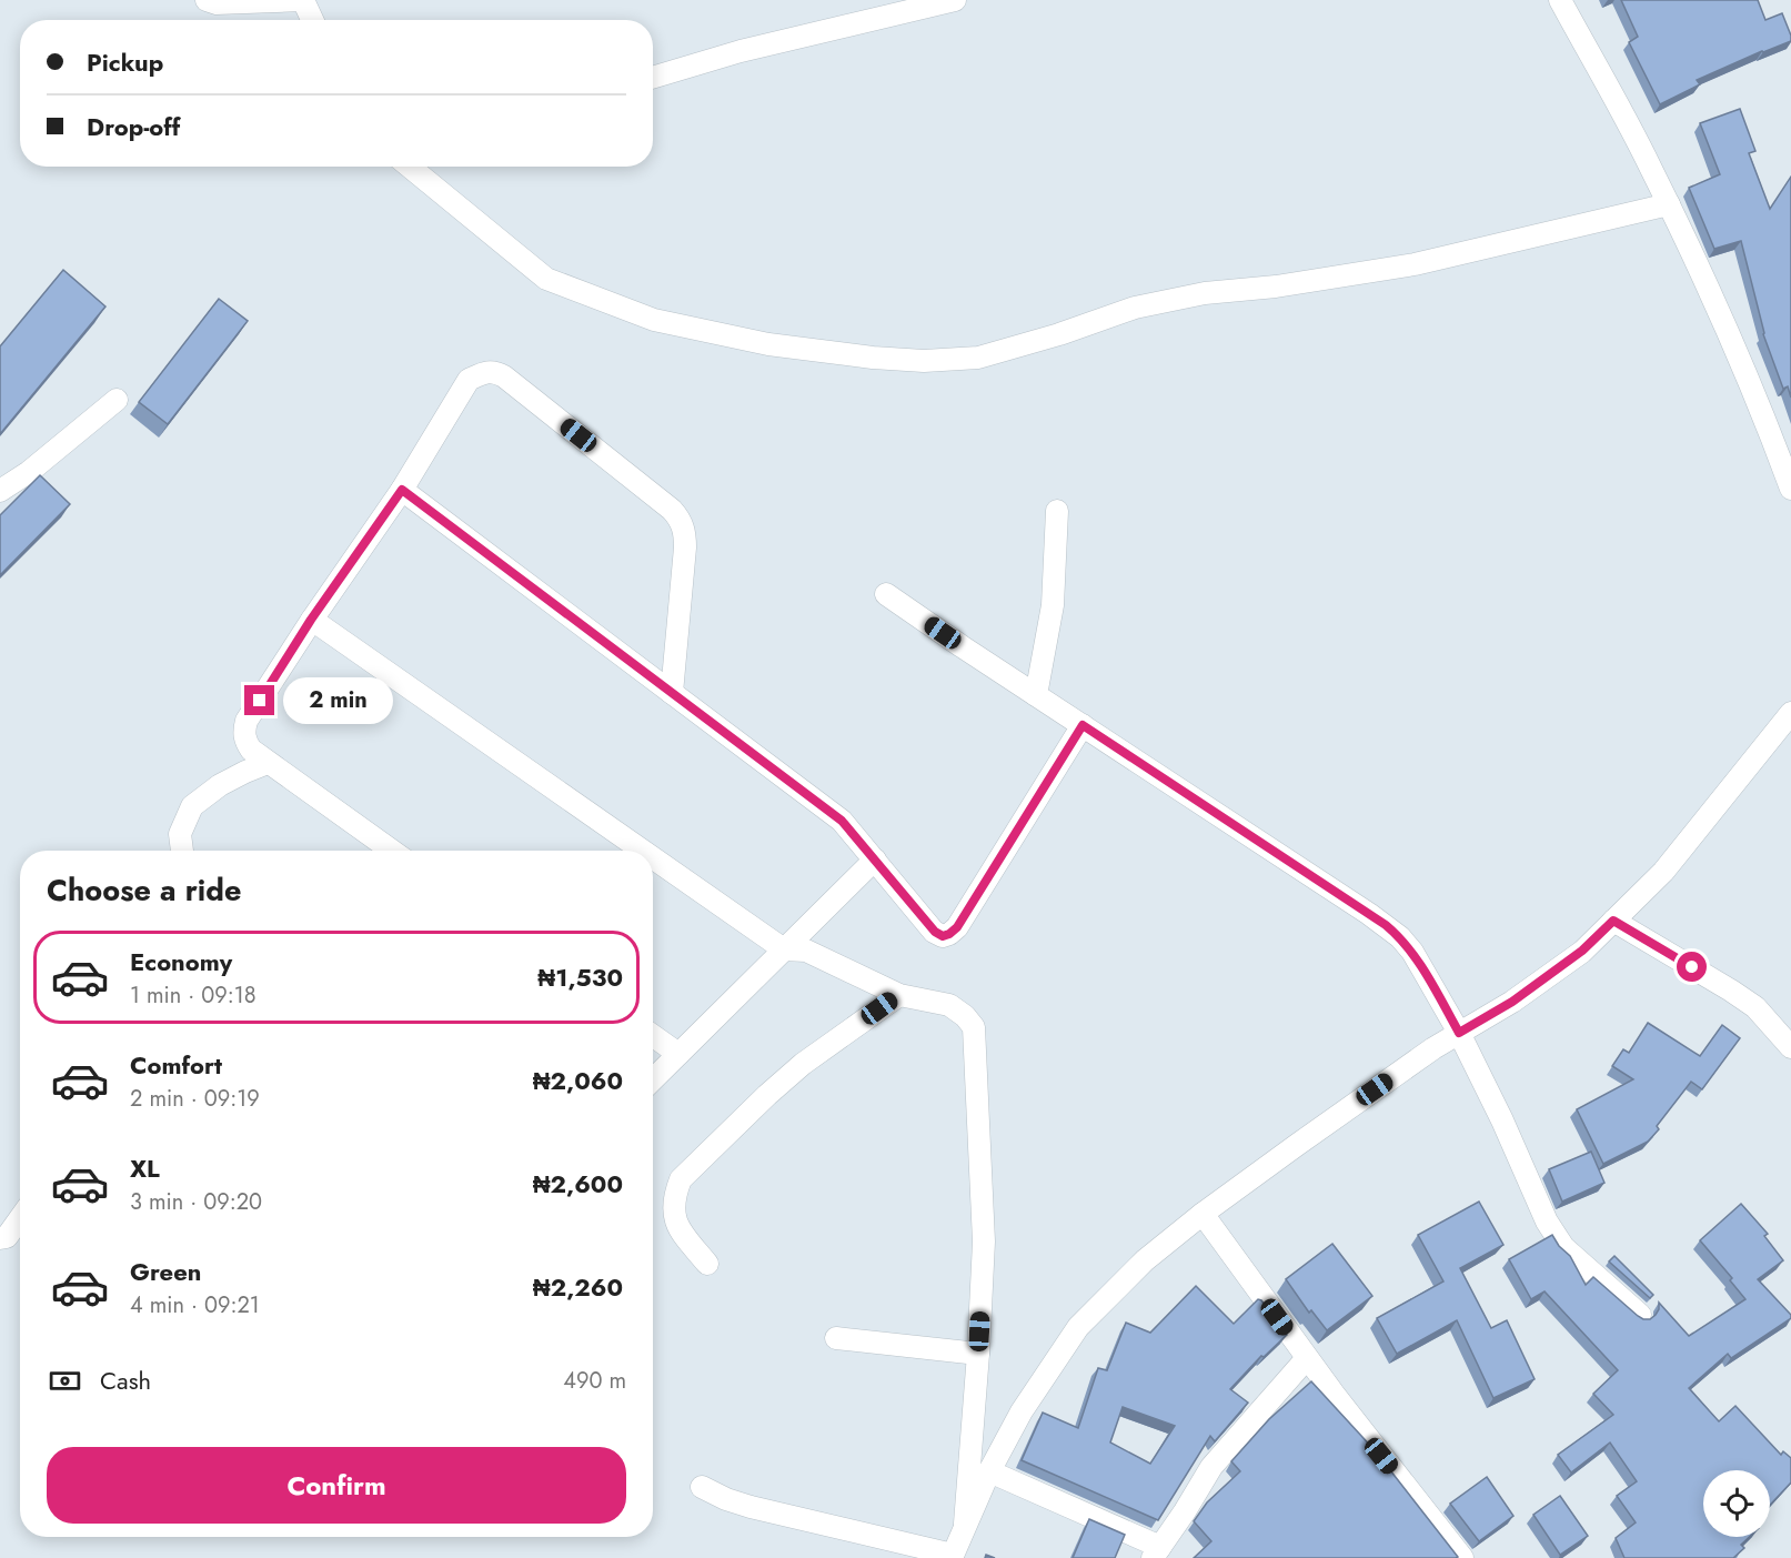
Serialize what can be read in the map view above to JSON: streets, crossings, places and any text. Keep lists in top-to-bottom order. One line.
{"page":{"banner":["Pickup","Drop-off"],"bubble":"2 min","heading":"Choose a ride","list":[{"name":"Economy","note":"1 min · 09:18","value":"₦1,530"},{"name":"Comfort","note":"2 min · 09:19","value":"₦2,060"},{"name":"XL","note":"3 min · 09:20","value":"₦2,600"},{"name":"Green","note":"4 min · 09:21","value":"₦2,260"}],"pay":["Cash","490 m"],"buttons":"Confirm"}}
